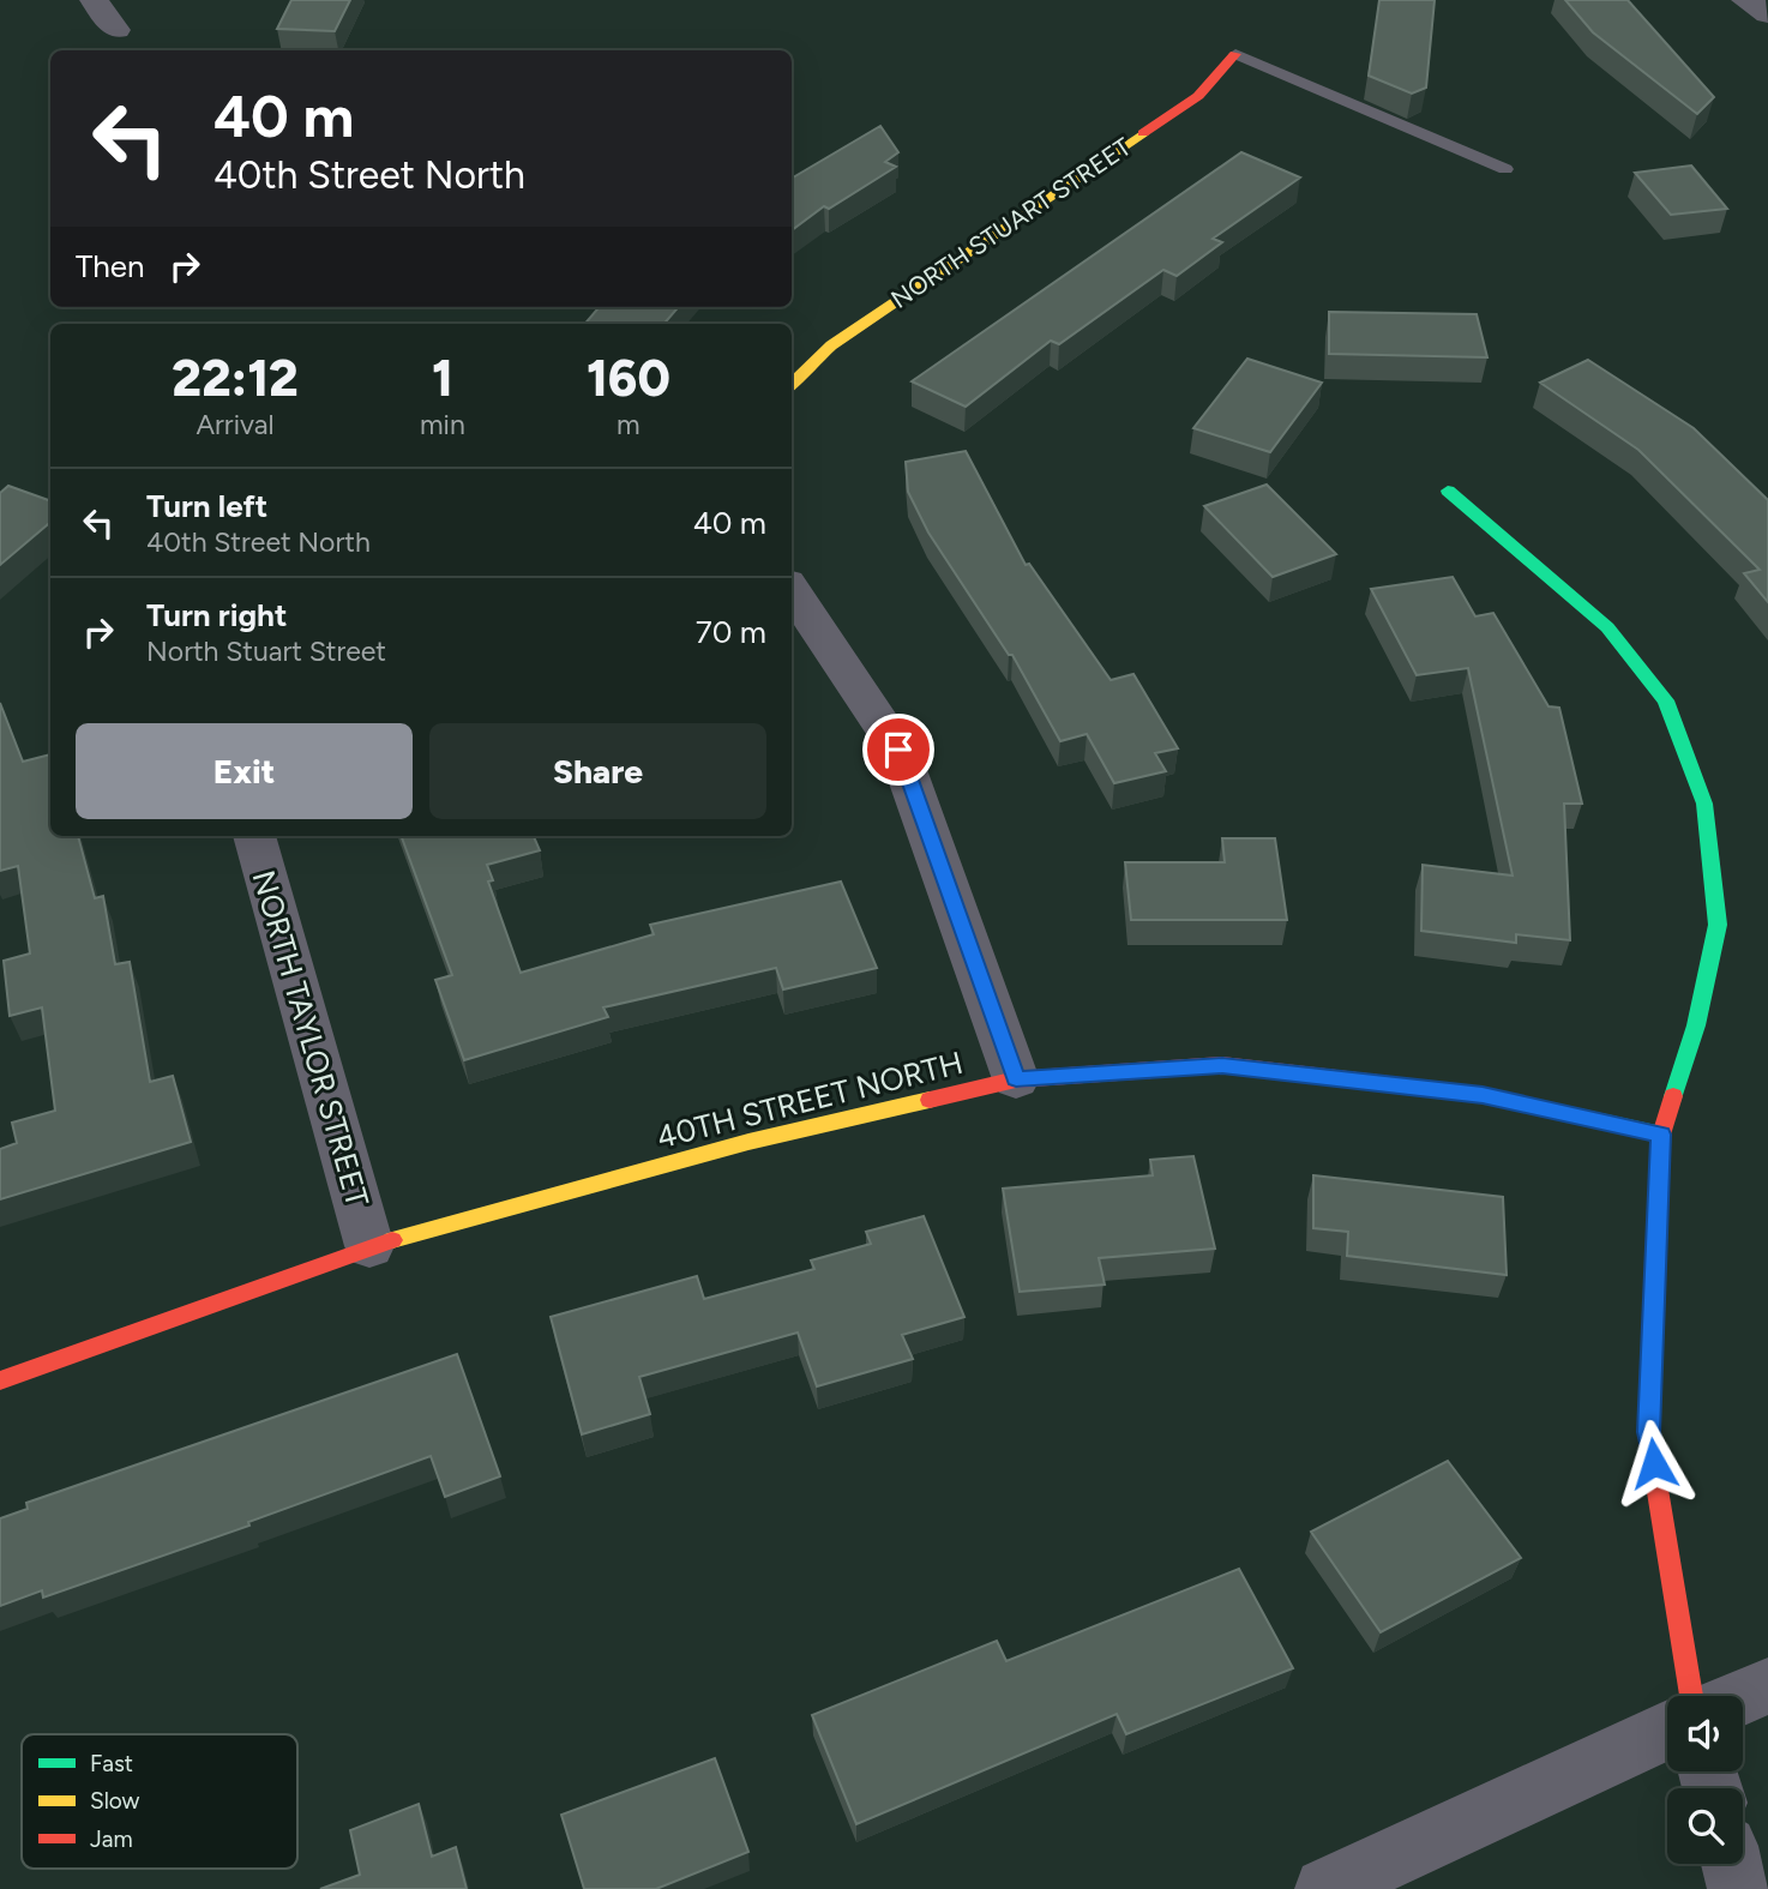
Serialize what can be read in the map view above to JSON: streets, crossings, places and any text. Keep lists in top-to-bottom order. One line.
{"streets":{"street":["NORTH STUART STREET","NORTH TAYLOR STREET","40TH STREET NORTH"]},"crossings":[["NORTH TAYLOR STREET","40TH STREET NORTH"]],"legend":["Fast","Slow","Jam"],"page":{"turn":["40 m","40th Street North"],"then":"Then","eta":["22:12","Arrival","1","min","160","m"],"list":[{"name":"Turn left","note":"40th Street North","value":"40 m"},{"name":"Turn right","note":"North Stuart Street","value":"70 m"}],"buttons":["Exit","Share"]}}
